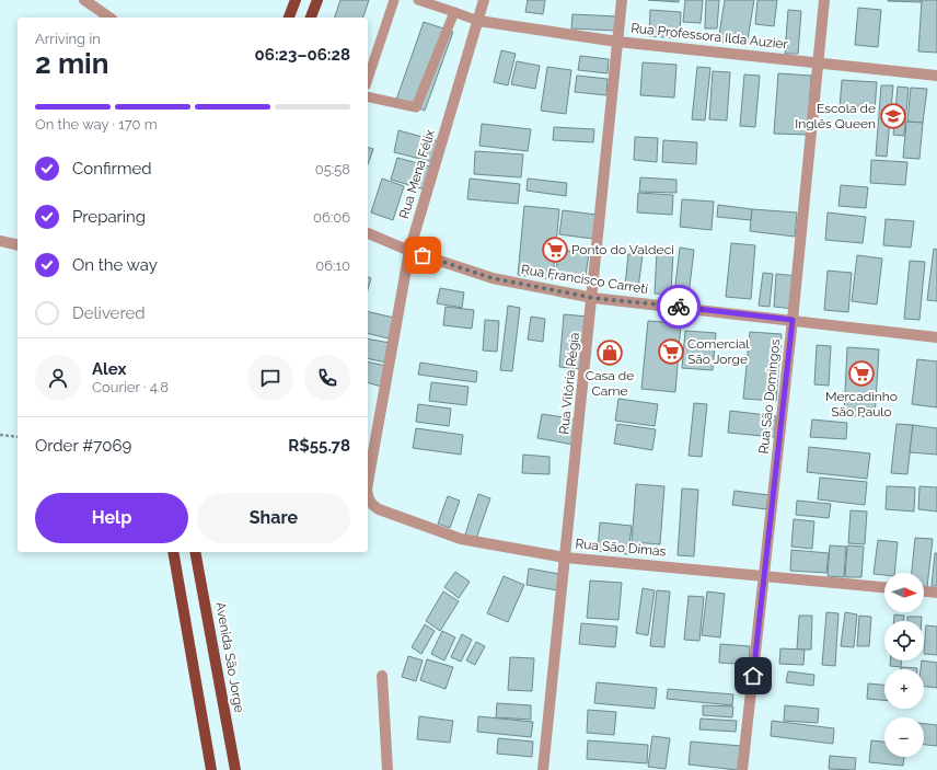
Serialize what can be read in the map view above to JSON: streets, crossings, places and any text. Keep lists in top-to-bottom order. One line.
{"streets":{"main road":["Avenida São Jorge"],"street":["Rua Professora Ilda Auzier","Rua Mena Félix","Rua Francisco Carreti","Rua Vitória Régia","Rua São Domingos","Rua São Dimas"]},"crossings":[["Rua Professora Ilda Auzier","Rua Mena Félix"],["Rua Professora Ilda Auzier","Rua Vitória Régia"],["Rua Professora Ilda Auzier","Rua São Domingos"],["Rua Mena Félix","Rua Francisco Carreti"],["Rua Francisco Carreti","Rua Vitória Régia"],["Rua Francisco Carreti","Rua São Domingos"],["Rua Vitória Régia","Rua São Dimas"],["Rua São Domingos","Rua São Dimas"]],"places":{"school or university":["Escola de Inglês Queen"],"supermarket":["Ponto do Valdeci","Comercial São Jorge","Mercadinho São Paulo"],"shop":["Casa de Carne"]},"north":"right","page":{"heading":["2 min","Arriving in","06:23–06:28"],"panel":["Alex","Courier · 4.8","Order #7069","R$55.78"],"bar":"On the way · 170 m","list":[["Confirmed","05:58"],["Preparing","06:06"],["On the way","06:10"],"Delivered"],"buttons":["Help","Share"],"map_buttons":["+","−"]}}
